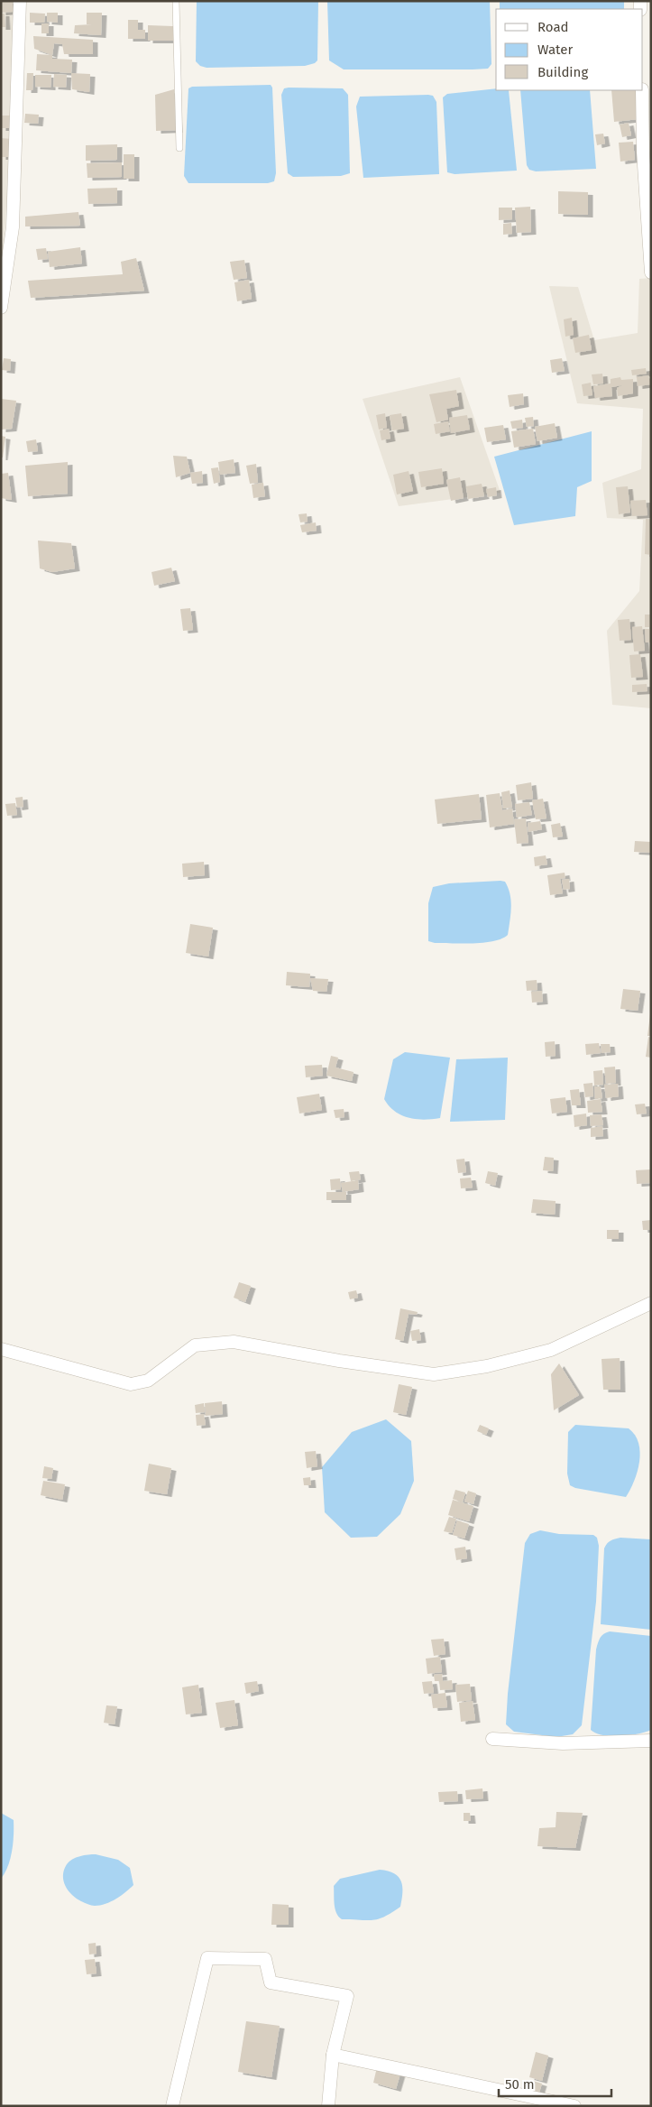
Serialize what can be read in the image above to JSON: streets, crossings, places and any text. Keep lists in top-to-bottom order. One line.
{"legend":["Road","Water","Building"],"scale_bar":"50 m"}
